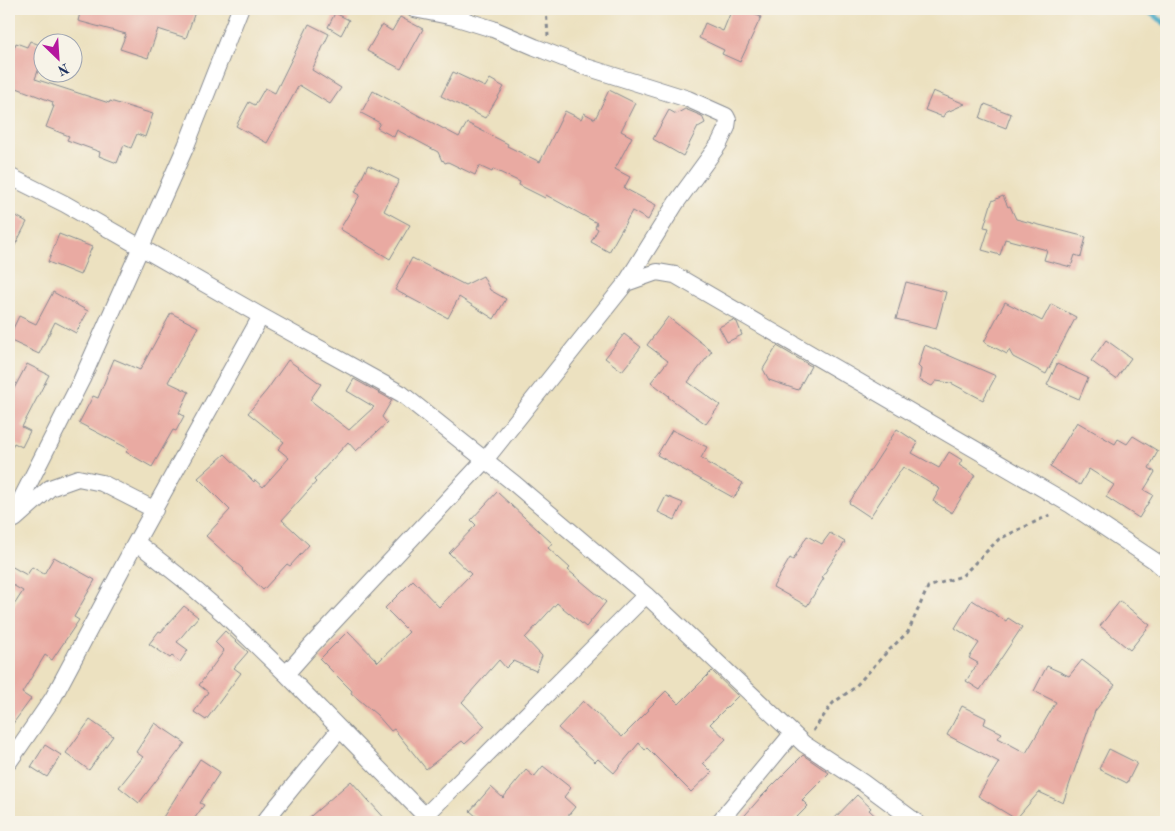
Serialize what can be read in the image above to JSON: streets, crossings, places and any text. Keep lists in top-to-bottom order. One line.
{"north":"bottom right"}
